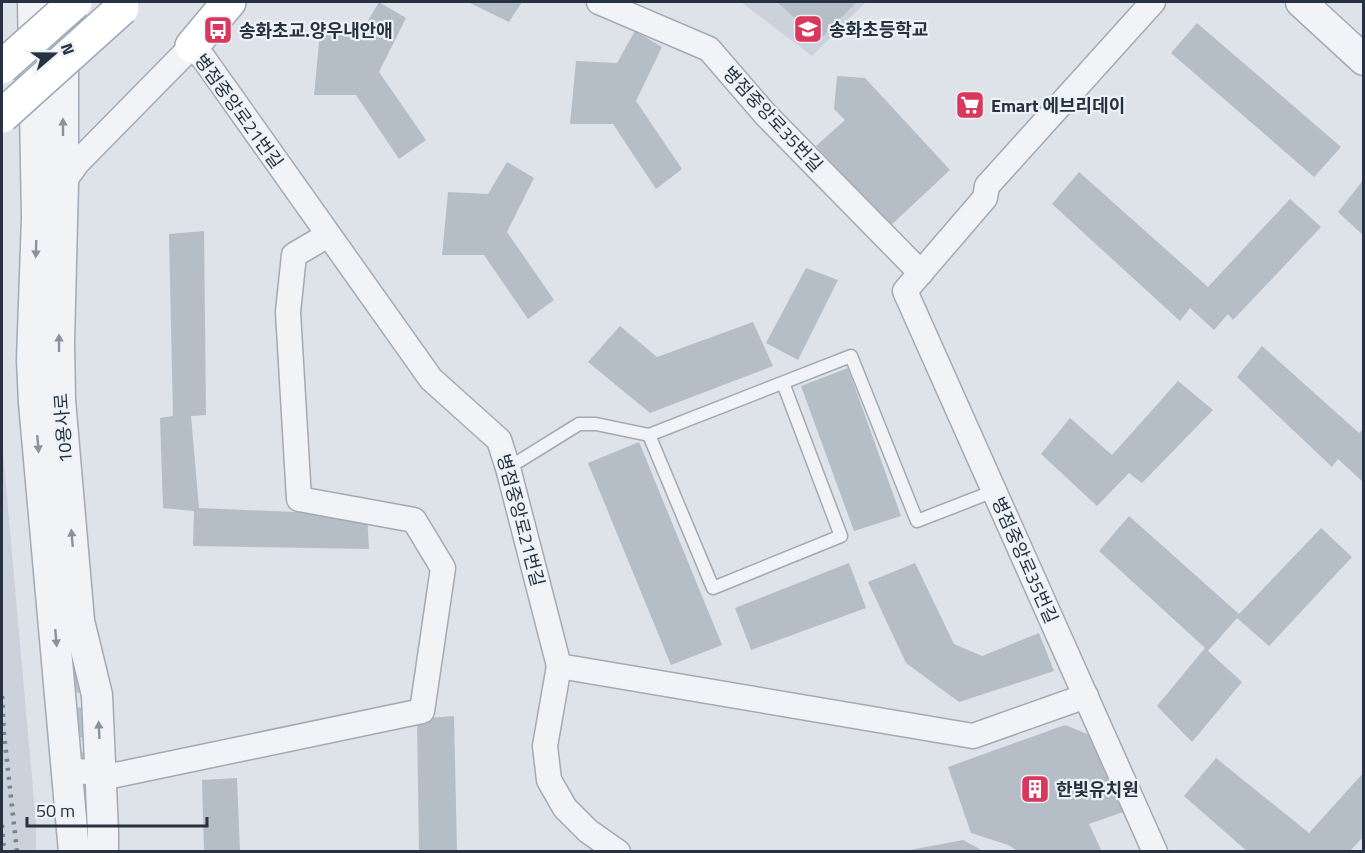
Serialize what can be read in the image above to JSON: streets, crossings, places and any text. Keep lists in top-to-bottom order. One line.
{"streets":{"street":["병점중앙로21번길","병점중앙로35번길","10용사로"]},"places":{"school or university":["송화초등학교"],"bus stop":["송화초교.양우내안애"],"supermarket":["Emart 에브리데이"],"building":["한빛유치원"]},"scale_bar":"50 m","north":"right"}
